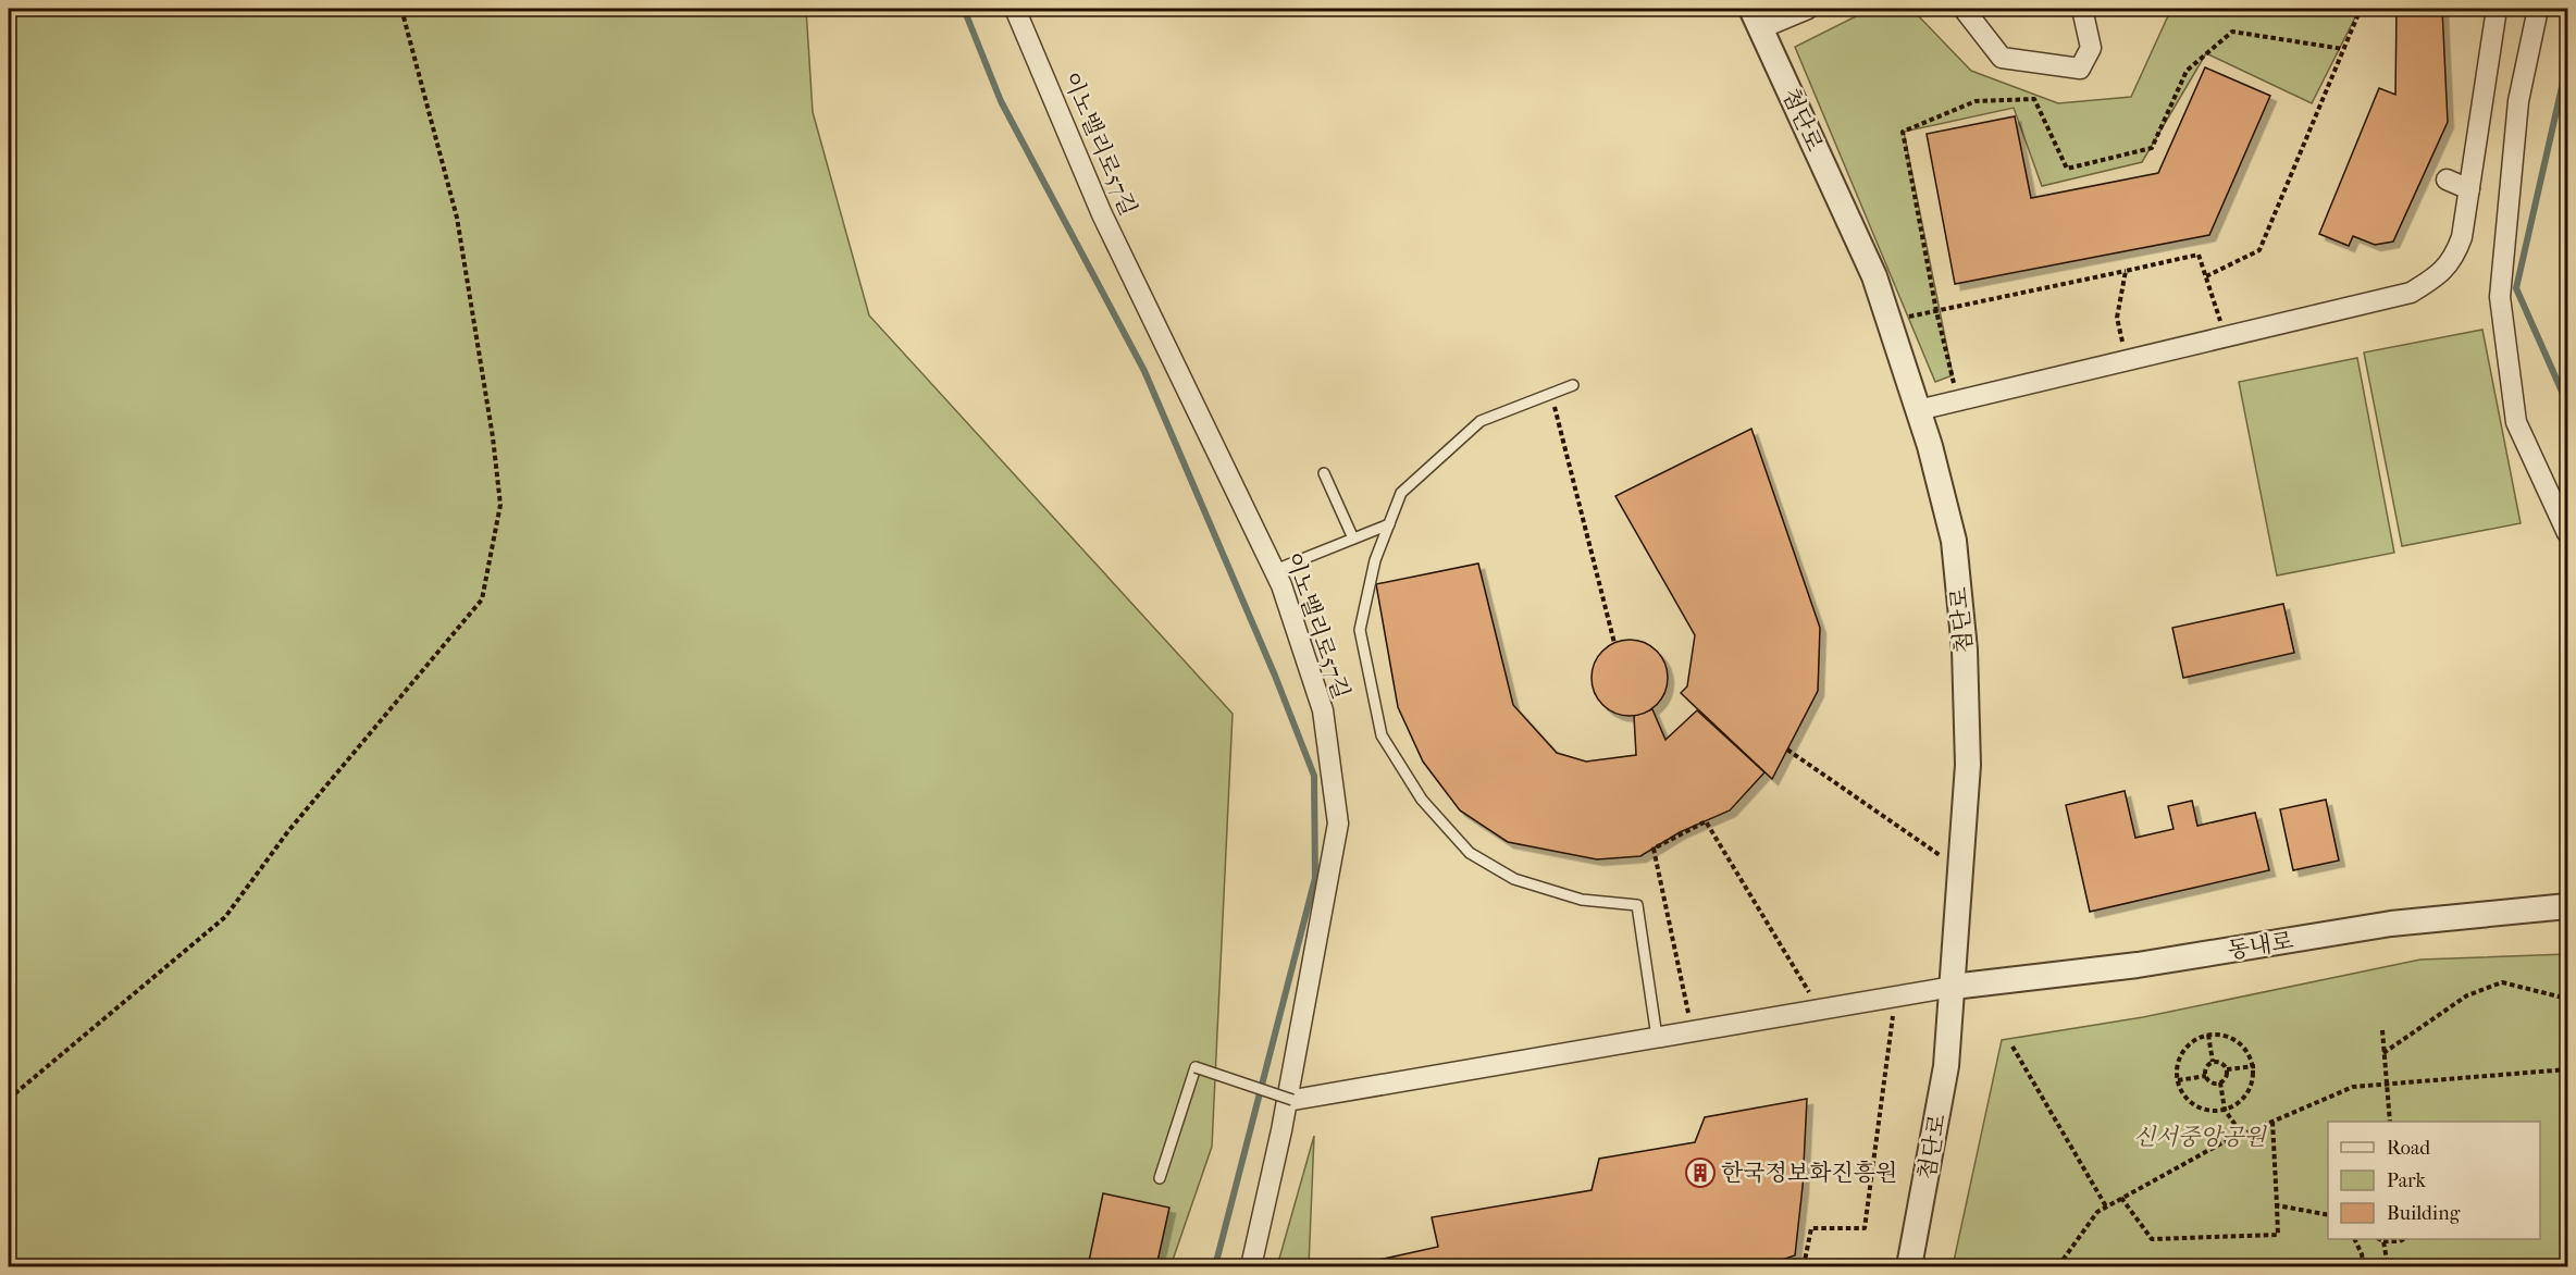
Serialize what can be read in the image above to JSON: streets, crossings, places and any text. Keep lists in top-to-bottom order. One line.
{"streets":{"street":["첨단로","이노밸리로57길","동내로"]},"crossings":[["첨단로","동내로"]],"parks":["신서중앙공원"],"places":{"building":["한국정보화진흥원"]},"legend":["Road","Park","Building"]}
